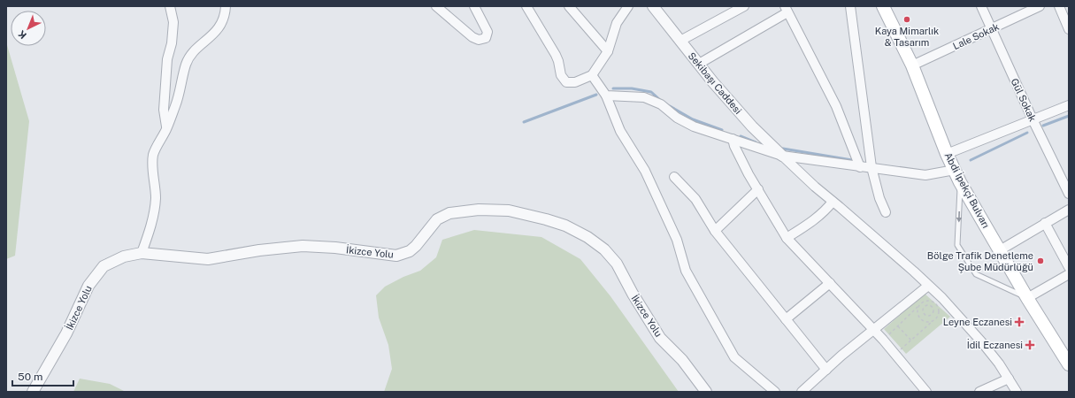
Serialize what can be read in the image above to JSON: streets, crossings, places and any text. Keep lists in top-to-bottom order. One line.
{"streets":{"main road":["Abdi İpekçi Bulvarı"],"street":["Lale Sokak","Sekibaşı Caddesi","Gül Sokak","İkizce Yolu"]},"crossings":[["Lale Sokak","Gül Sokak"],["Lale Sokak","Abdi İpekçi Bulvarı"]],"places":{"other":["Kaya Mimarlık & Tasarım","Bölge Trafik Denetleme Şube Müdürlüğü"],"health":["Leyne Eczanesi","İdil Eczanesi"]},"scale_bar":"50 m","north":"bottom left"}
